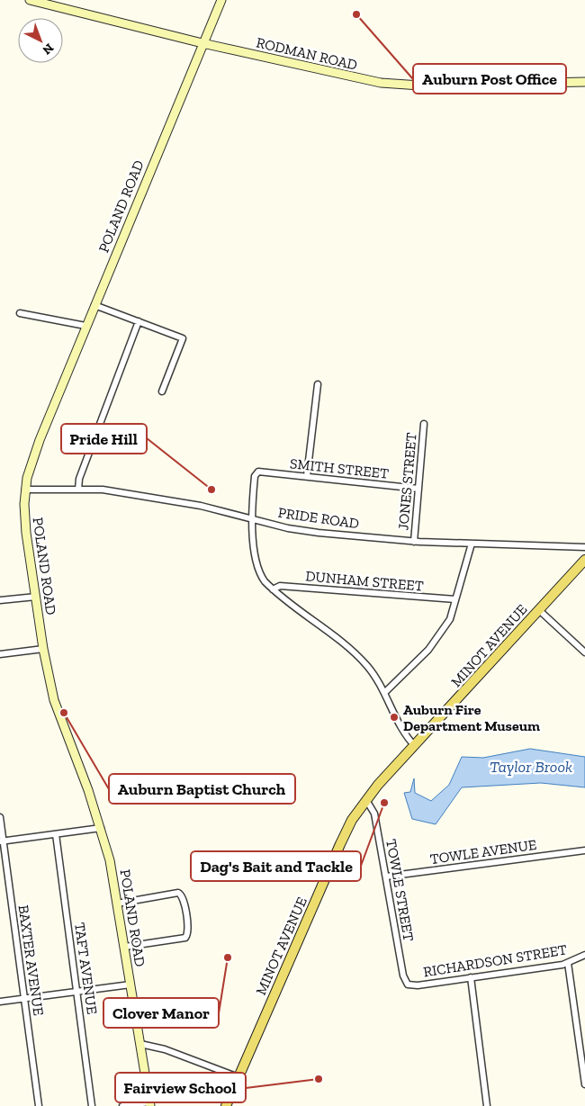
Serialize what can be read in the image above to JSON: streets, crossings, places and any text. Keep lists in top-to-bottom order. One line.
{"streets":{"main road":["MINOT AVENUE"],"street":["RODMAN ROAD","POLAND ROAD","SMITH STREET","JONES STREET","PRIDE ROAD","DUNHAM STREET","TOWLE AVENUE","TOWLE STREET","BAXTER AVENUE","RICHARDSON STREET","TAFT AVENUE"]},"crossings":[["RODMAN ROAD","POLAND ROAD"],["POLAND ROAD","PRIDE ROAD"],["SMITH STREET","JONES STREET"],["SMITH STREET","PRIDE ROAD"],["JONES STREET","PRIDE ROAD"],["MINOT AVENUE","TOWLE STREET"],["TOWLE AVENUE","TOWLE STREET"],["TOWLE STREET","RICHARDSON STREET"]],"water":["Taylor Brook"],"places":["Auburn Post Office","Pride Hill","Auburn Baptist Church","Auburn Fire Department Museum","Dag's Bait and Tackle","Clover Manor","Fairview School"],"north":"bottom right"}
